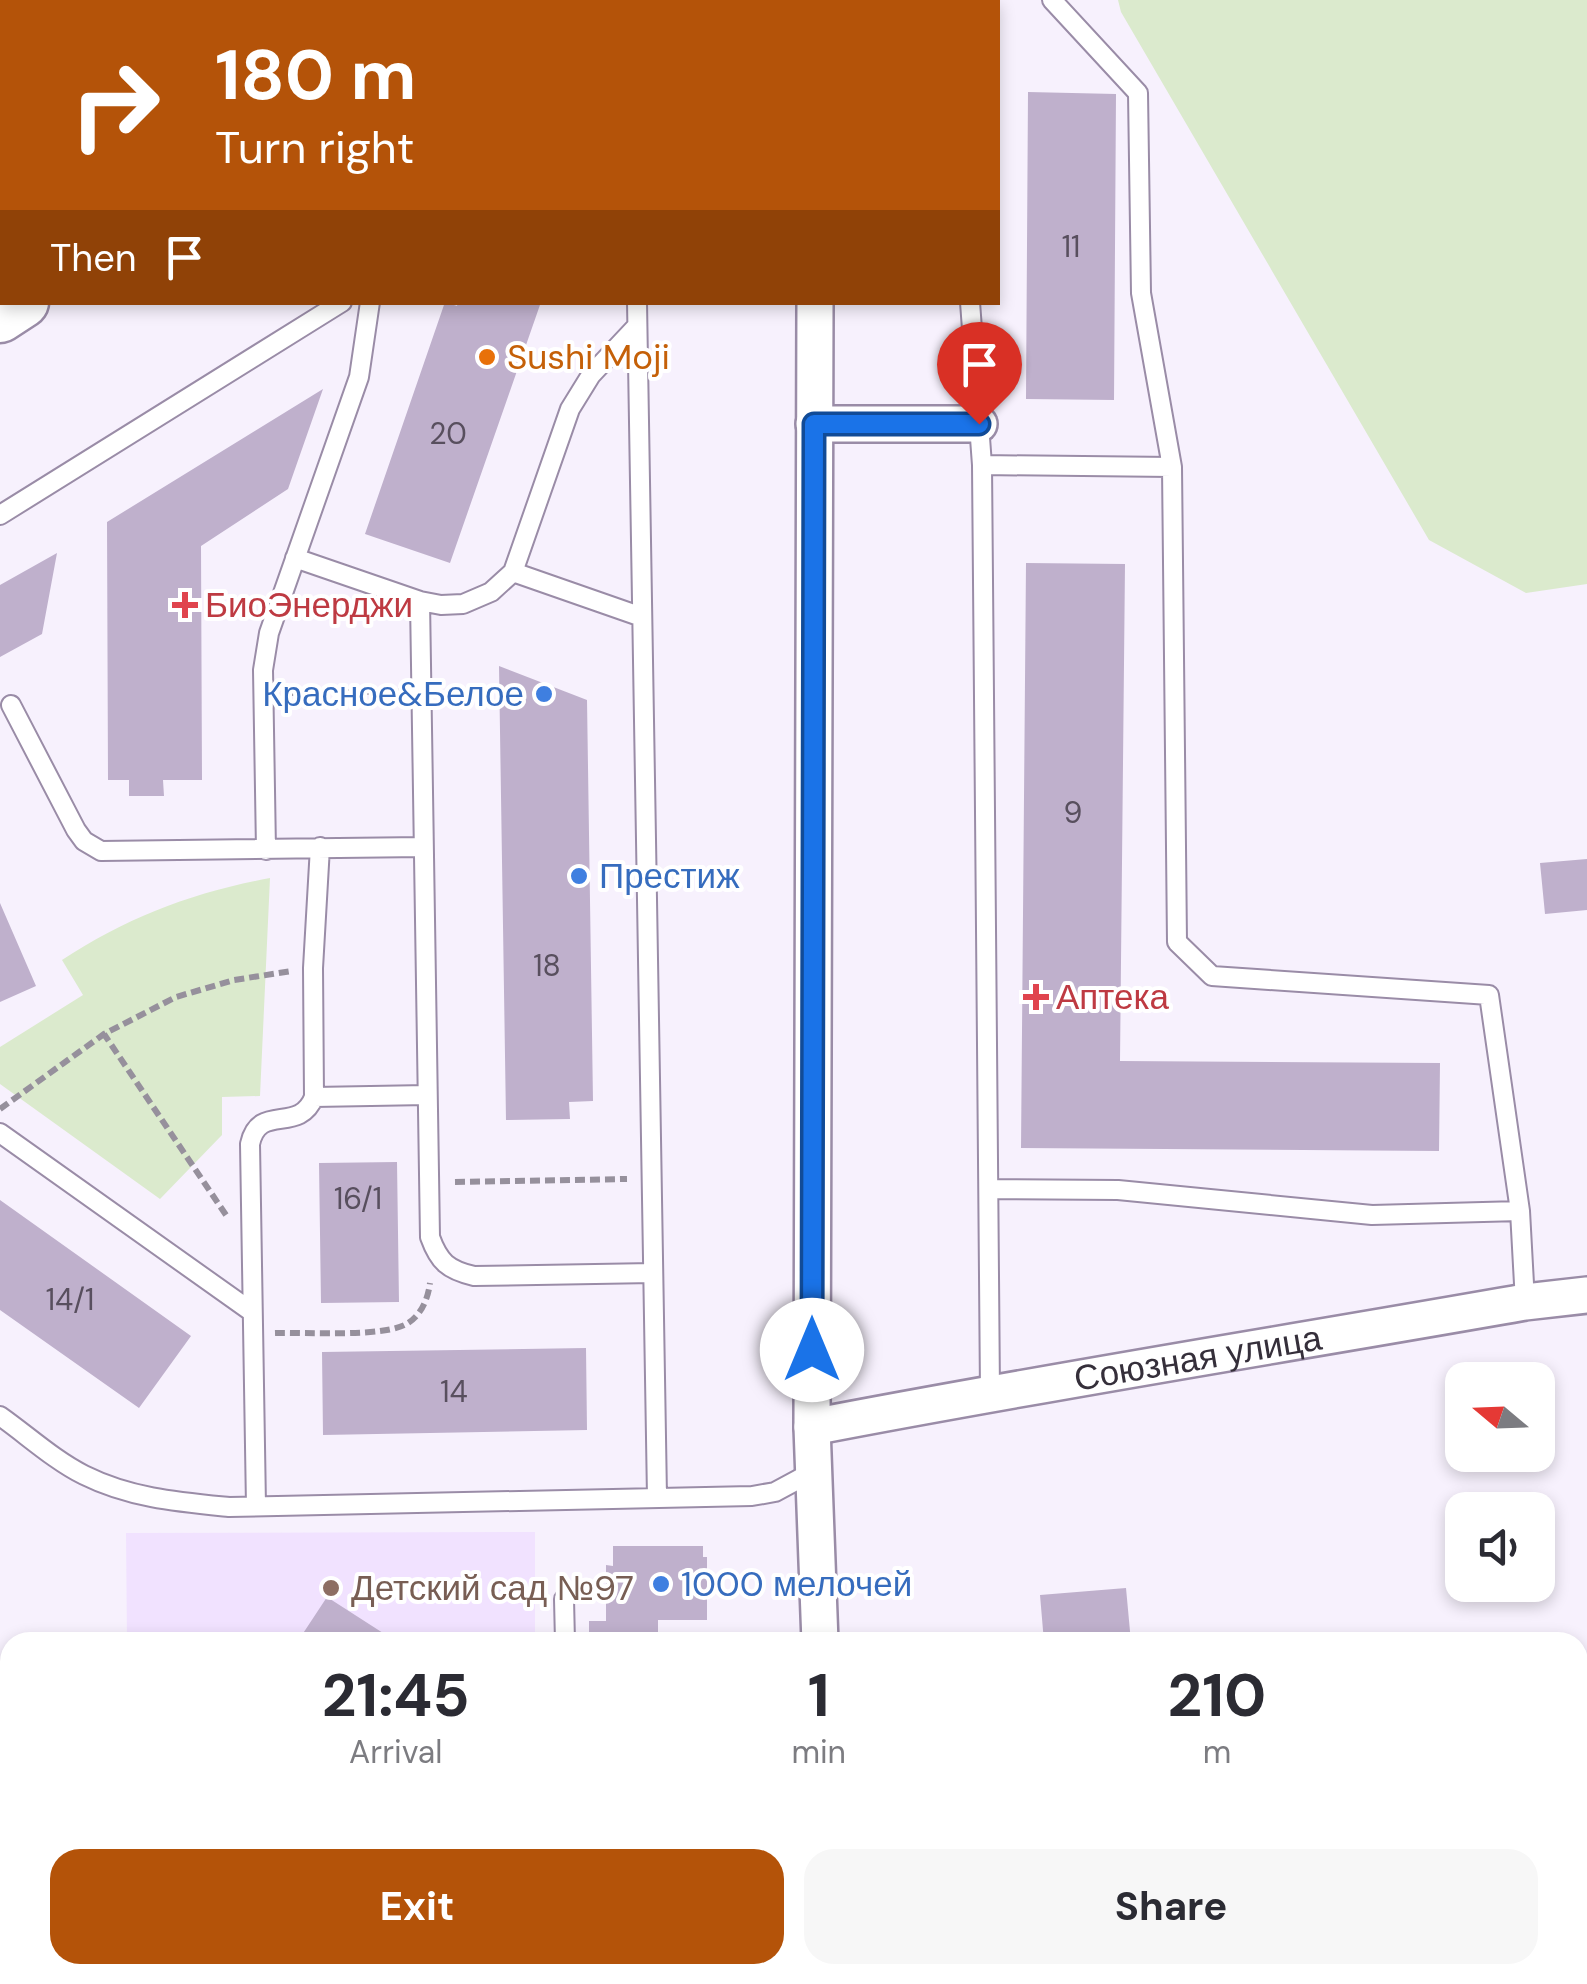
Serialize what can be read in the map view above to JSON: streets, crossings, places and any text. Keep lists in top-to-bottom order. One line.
{"streets":{"street":["Союзная улица"]},"places":{"other":["Sushi Moji","Красное&Белое","Престиж","1000 мелочей","Детский сад №97"],"health":["БиоЭнерджи","Аптека"]},"house_numbers":["11","20","9","18","16/1","14/1","14"],"north":"left","page":{"turn":["180 m","Turn right"],"then":"Then","eta":["21:45","Arrival","1","min","210","m"],"buttons":["Exit","Share"]}}
